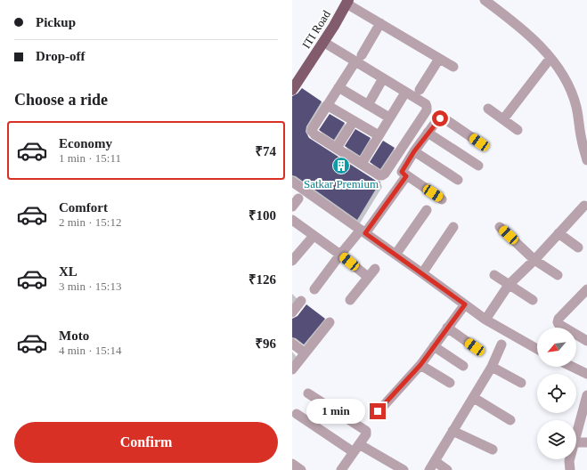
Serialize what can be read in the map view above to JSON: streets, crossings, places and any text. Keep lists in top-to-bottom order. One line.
{"streets":{"main road":["ITI Road"]},"places":{"building":["Satkar Premium"]},"north":"bottom left","page":{"banner":["Pickup","Drop-off"],"heading":"Choose a ride","list":[{"name":"Economy","note":"1 min · 15:11","value":"₹74"},{"name":"Comfort","note":"2 min · 15:12","value":"₹100"},{"name":"XL","note":"3 min · 15:13","value":"₹126"},{"name":"Moto","note":"4 min · 15:14","value":"₹96"}],"bubble":"1 min","buttons":"Confirm"}}
